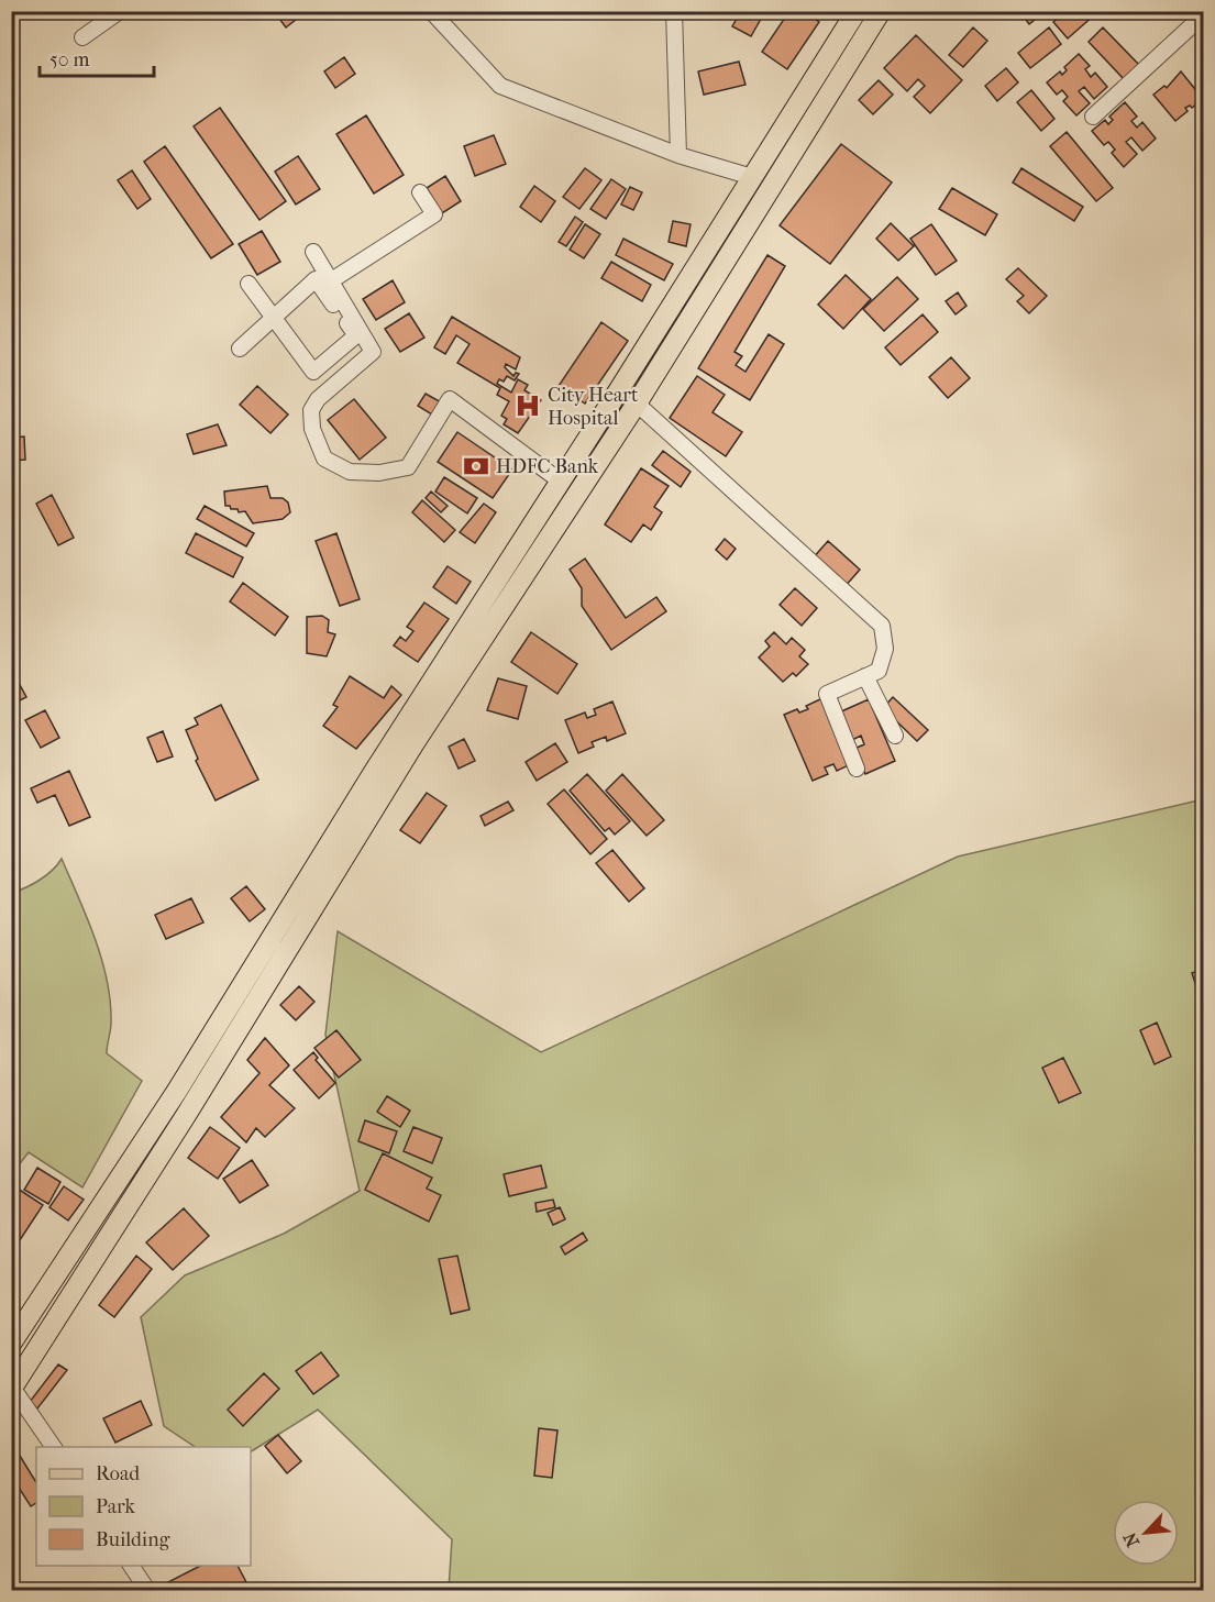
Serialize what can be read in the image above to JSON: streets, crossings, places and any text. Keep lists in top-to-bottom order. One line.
{"places":{"hospital":["City Heart Hospital"],"bank":["HDFC Bank"]},"legend":["Road","Park","Building"],"scale_bar":"50 m","north":"bottom left"}
